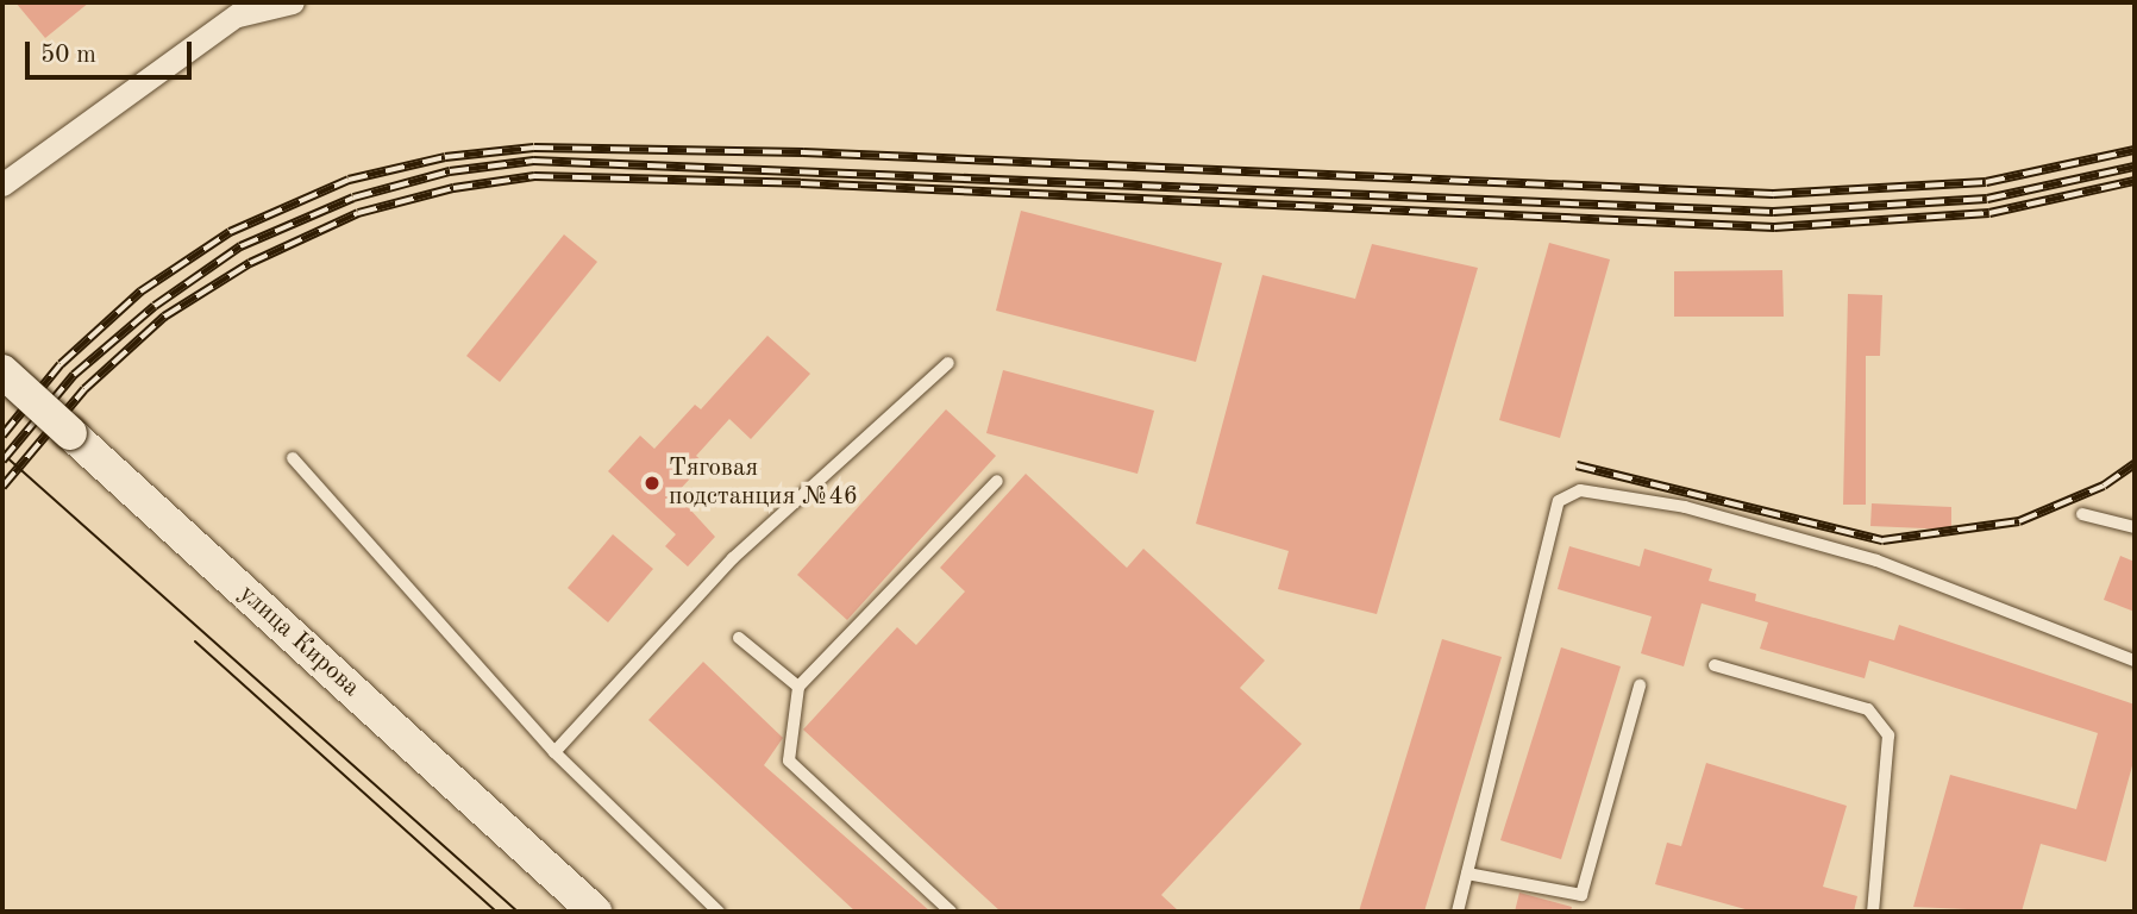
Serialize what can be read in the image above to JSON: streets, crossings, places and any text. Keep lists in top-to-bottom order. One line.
{"streets":{"main road":["улица Кирова"]},"places":["Тяговая подстанция №46"],"scale_bar":"50 m"}
